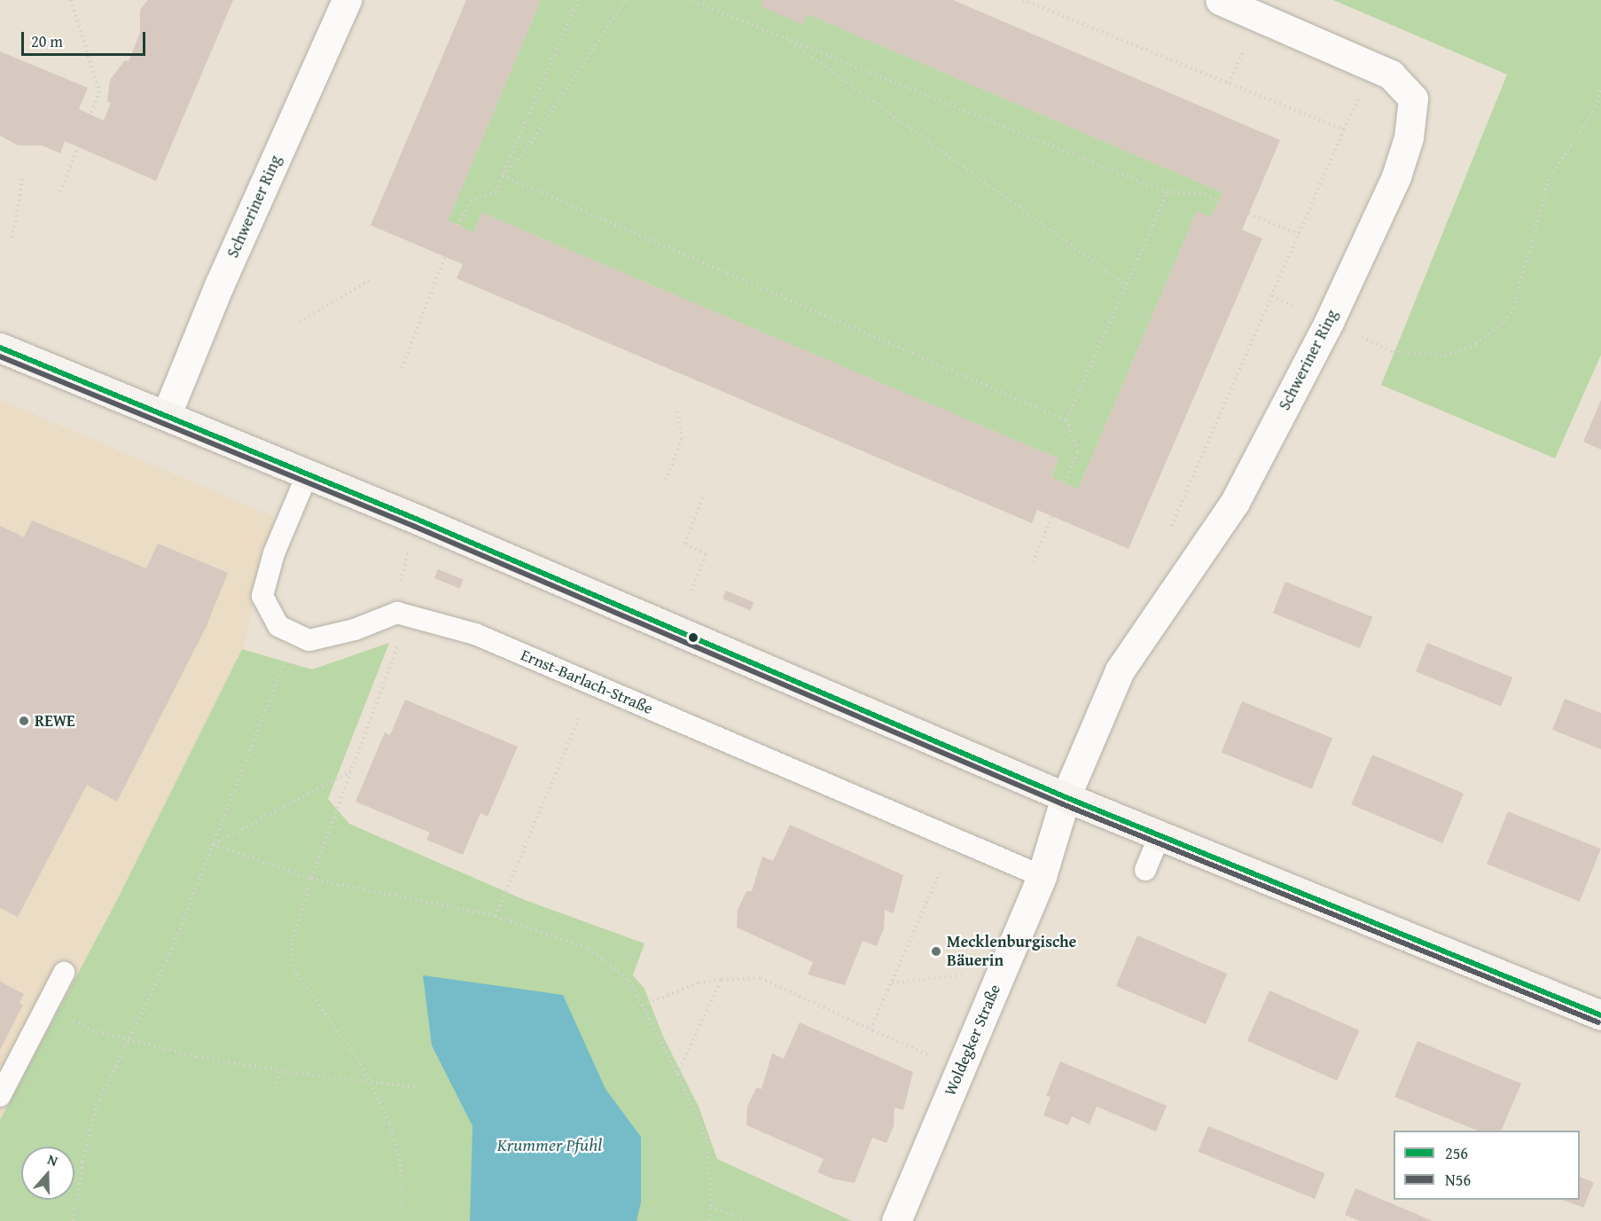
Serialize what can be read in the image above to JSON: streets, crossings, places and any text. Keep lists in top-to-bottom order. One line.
{"streets":{"street":["Schweriner Ring","Woldegker Straße"],"lane":["Ernst-Barlach-Straße"]},"crossings":[["Schweriner Ring","Woldegker Straße"],["Ernst-Barlach-Straße","Woldegker Straße"]],"water":["Krummer Pfuhl"],"places":["REWE","Mecklenburgische Bäuerin"],"lines":["transit line 256","transit line N56"],"legend":["256","N56"],"scale_bar":"20 m","north":"top"}
